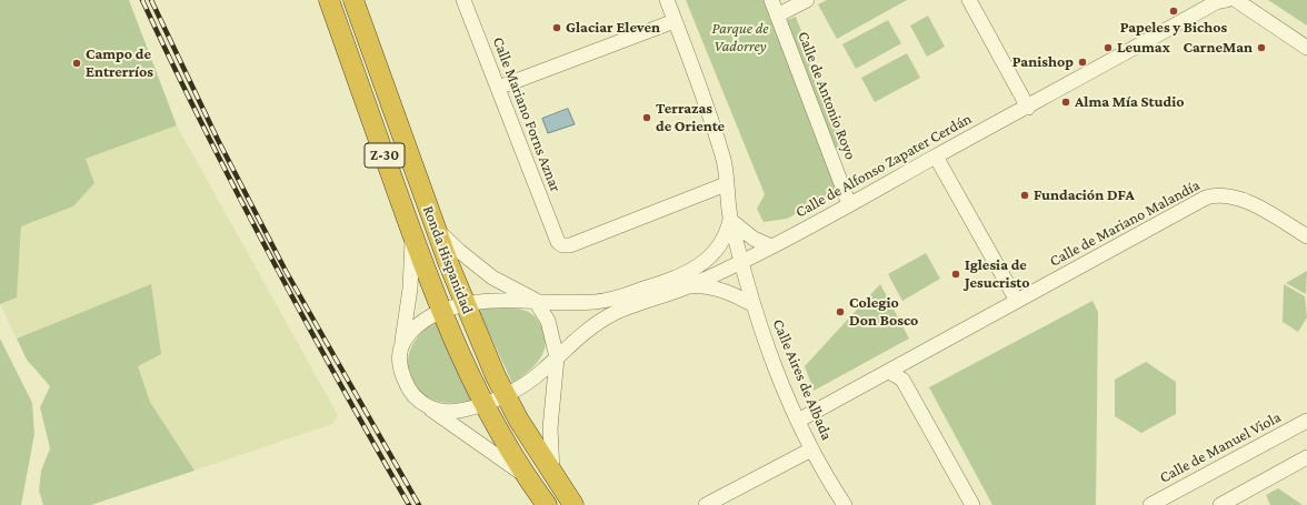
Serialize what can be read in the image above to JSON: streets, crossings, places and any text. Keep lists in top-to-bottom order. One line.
{"streets":{"highway":["Z-30","Ronda Hispanidad"],"street":["Calle de Antonio Royo","Calle Mariano Forns Aznar","Calle de Alfonso Zapater Cerdán","Calle de Mariano Malandía","Calle Aires de Albada","Calle de Manuel Viola"]},"crossings":[["Calle de Antonio Royo","Calle de Alfonso Zapater Cerdán"],["Calle Mariano Forns Aznar","Calle Aires de Albada"],["Calle de Alfonso Zapater Cerdán","Ronda Hispanidad"],["Calle de Alfonso Zapater Cerdán","Calle Aires de Albada"],["Calle de Mariano Malandía","Calle Aires de Albada"]],"parks":["Parque de Vadorrey"],"places":["Papeles y Bichos","Glaciar Eleven","Leumax","CarneMan","Panishop","Campo de Entrerríos","Alma Mía Studio","Terrazas de Oriente","Fundación DFA","Iglesia de Jesucristo","Colegio Don Bosco"]}
